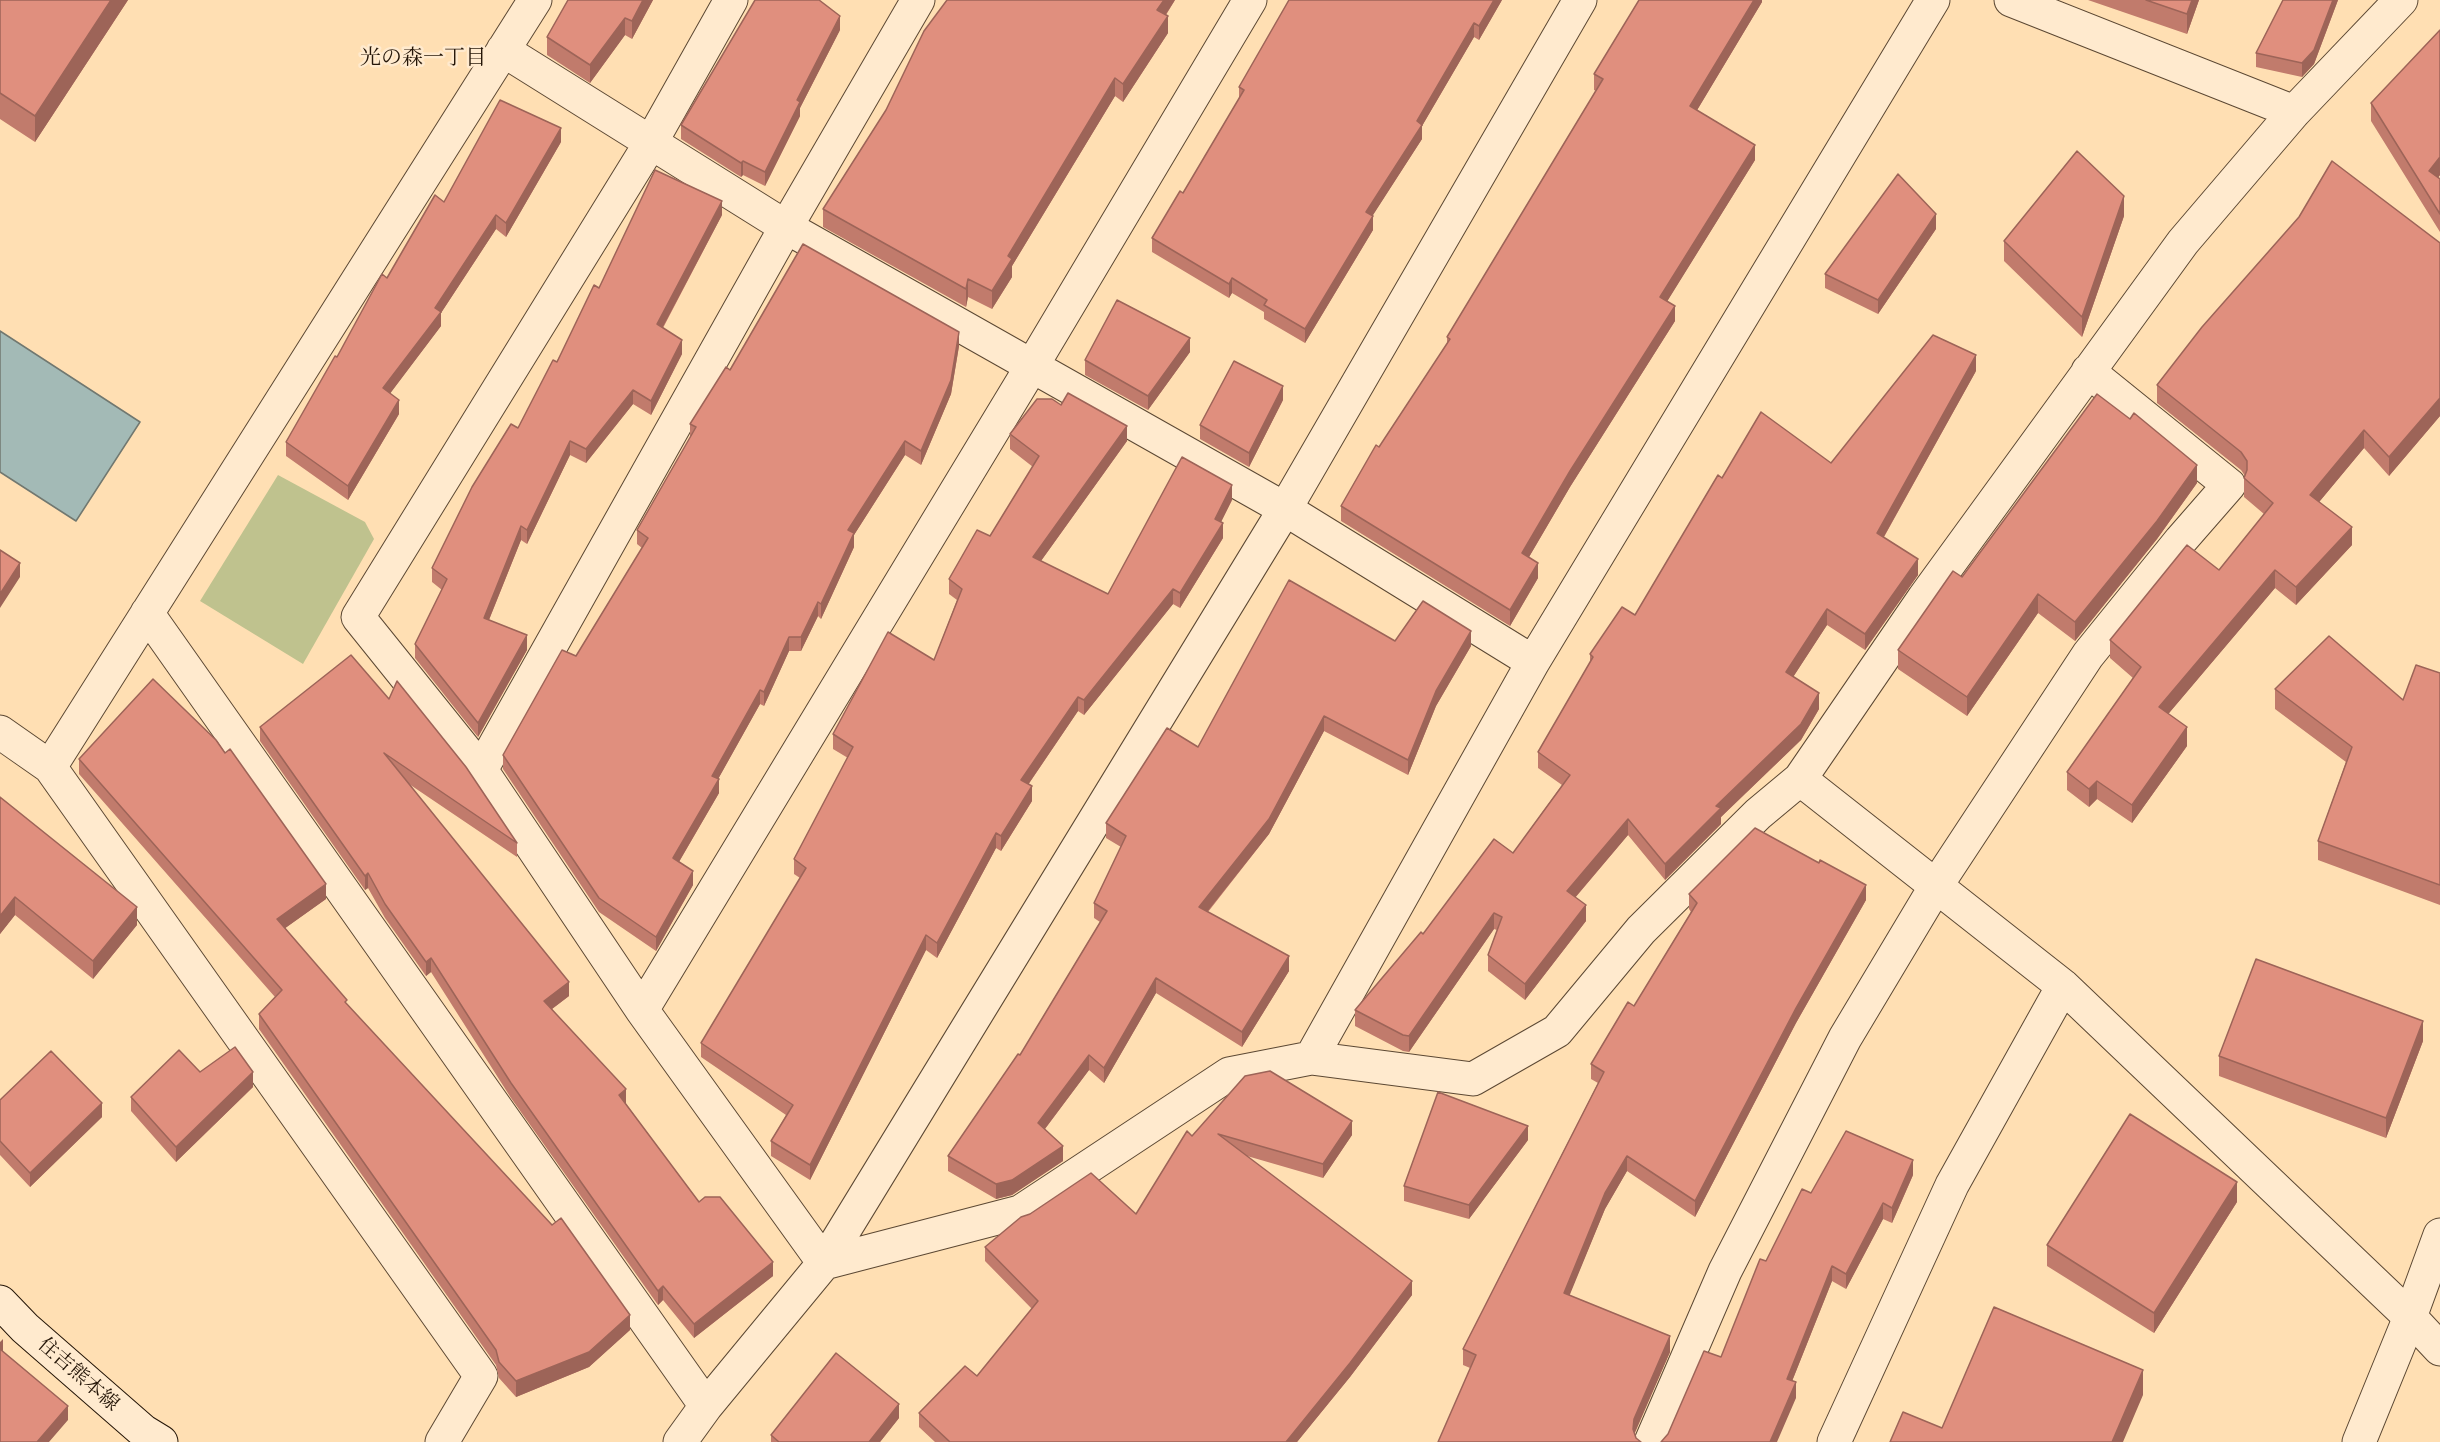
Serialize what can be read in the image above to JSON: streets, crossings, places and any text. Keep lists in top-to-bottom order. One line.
{"streets":{"street":["住吉熊本線"]},"districts":["光の森一丁目"]}
